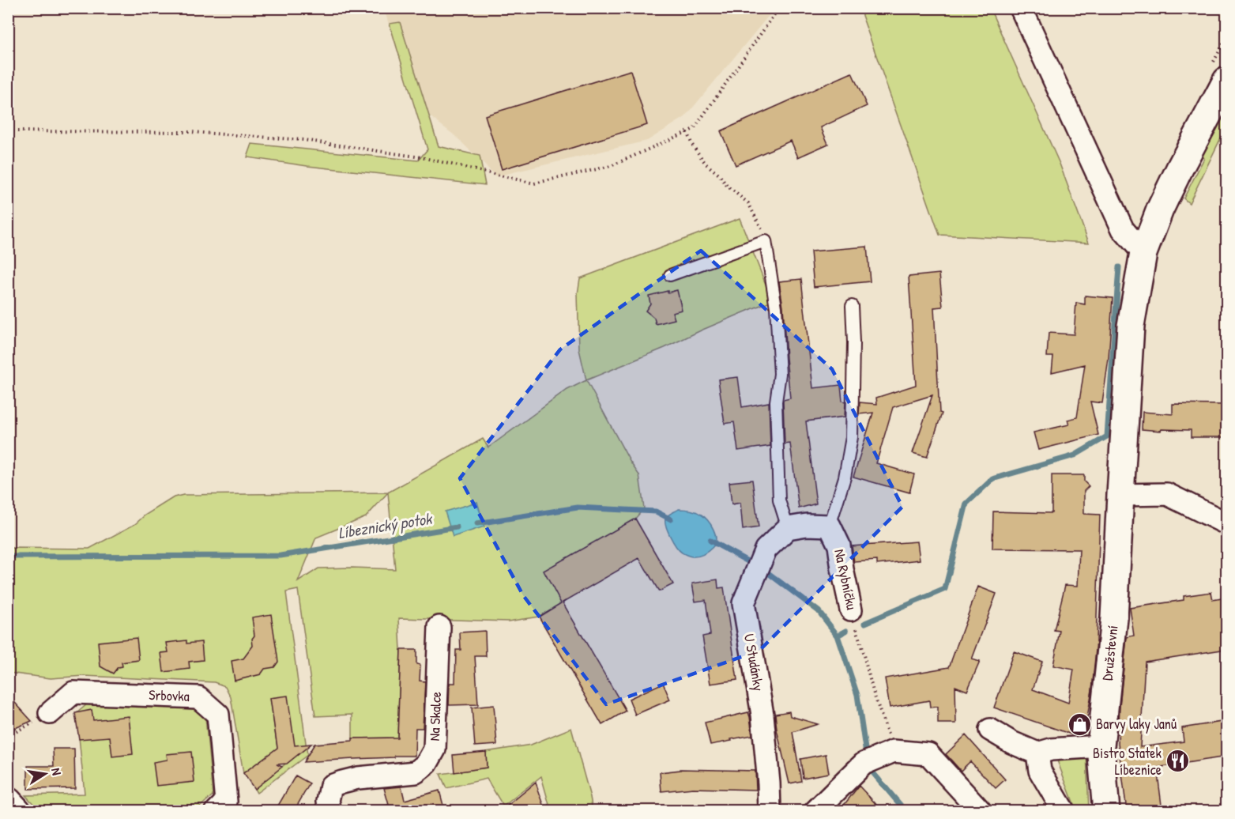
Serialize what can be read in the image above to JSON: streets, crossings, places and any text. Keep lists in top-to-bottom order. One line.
{"streets":{"street":["Na Rybníčku","Družstevní","U Studánky","Srbovka","Na Skalce"]},"water":["Líbeznický potok"],"places":{"shop":["Barvy laky Janů"],"restaurant":["Bistro Statek Líbeznice"]},"north":"right"}
